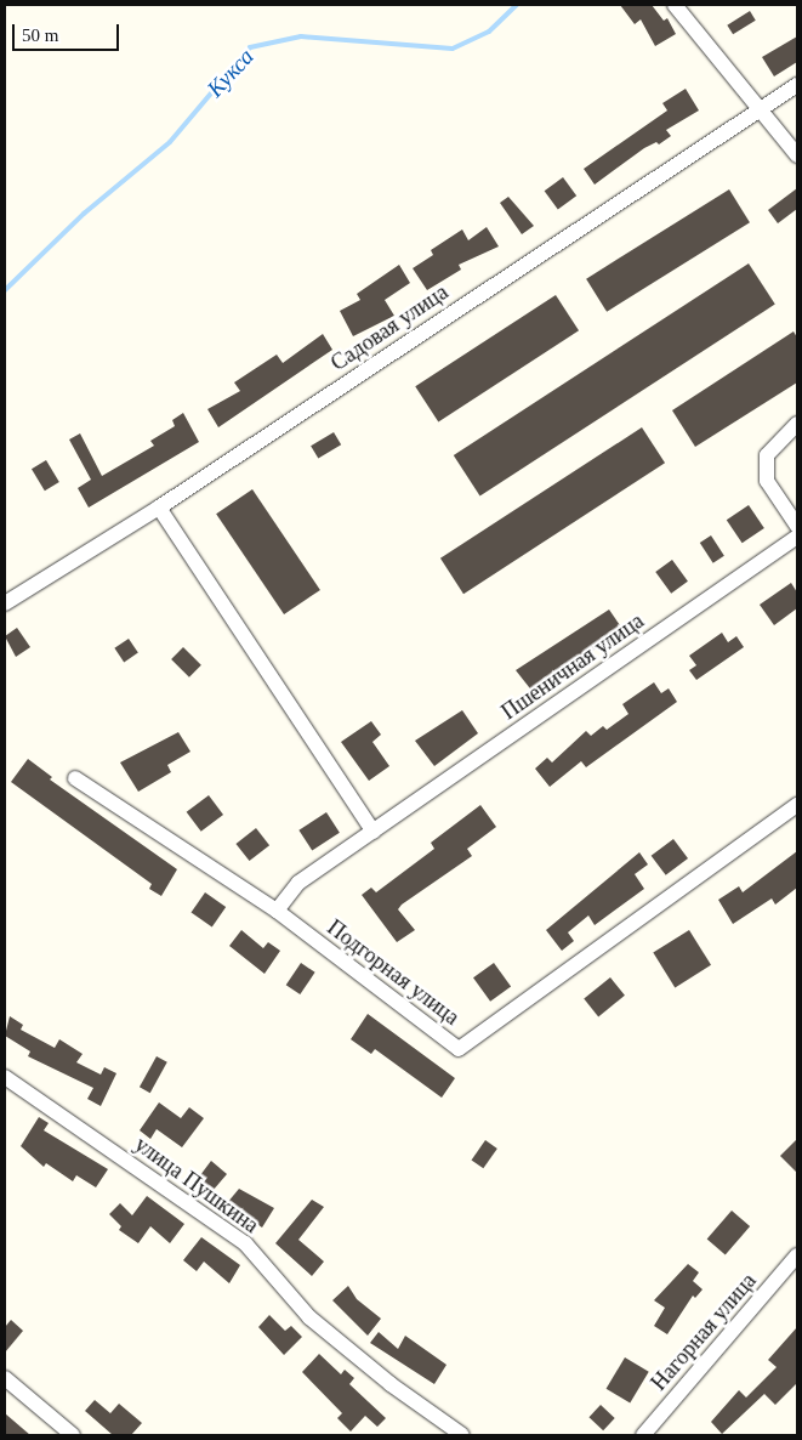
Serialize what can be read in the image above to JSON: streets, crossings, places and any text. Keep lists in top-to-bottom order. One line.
{"streets":{"street":["Садовая улица","Пшеничная улица","Подгорная улица","улица Пушкина","Нагорная улица"]},"crossings":[["Пшеничная улица","Подгорная улица"]],"water":["Кукса"],"scale_bar":"50 m"}
